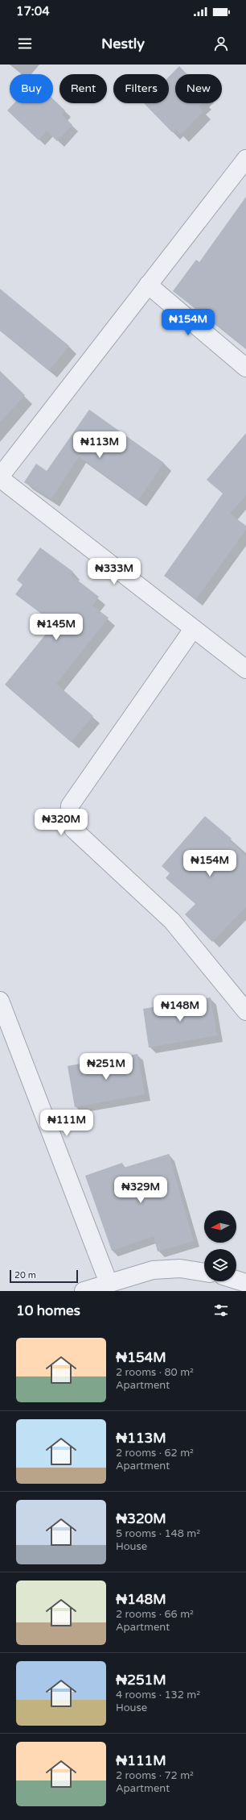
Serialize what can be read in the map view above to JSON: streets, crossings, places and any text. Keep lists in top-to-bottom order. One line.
{"scale_bar":"20 m","north":"left","page":{"status":"17:04","header":"Nestly","chip":["Buy","Rent","Filters","New"],"price":["₦154M","₦113M","₦333M","₦145M","₦320M","₦154M","₦148M","₦251M","₦111M","₦329M"],"scale":"20 m","heading":"10 homes","list":[{"name":"₦154M","note":"2 rooms · 80 m² · Apartment"},{"name":"₦113M","note":"2 rooms · 62 m² · Apartment"},{"name":"₦320M","note":"5 rooms · 148 m² · House"},{"name":"₦148M","note":"2 rooms · 66 m² · Apartment"},{"name":"₦251M","note":"4 rooms · 132 m² · House"},{"name":"₦111M","note":"2 rooms · 72 m² · Apartment"}]}}
